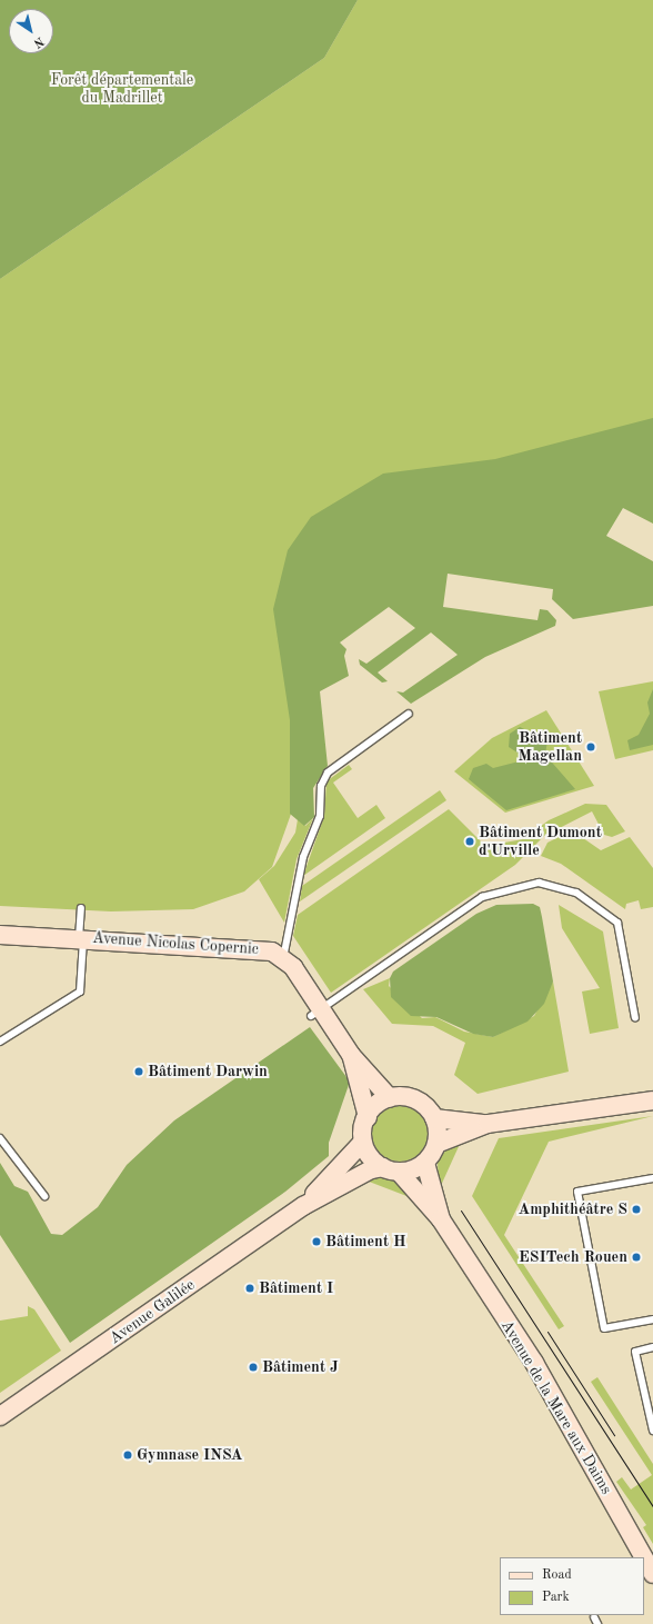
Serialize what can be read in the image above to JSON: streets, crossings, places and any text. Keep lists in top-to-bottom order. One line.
{"streets":{"street":["Avenue Nicolas Copernic","Avenue Galilée","Avenue de la Mare aux Daims"]},"crossings":[["Avenue Galilée","Avenue de la Mare aux Daims"]],"parks":["Forêt départementale du Madrillet"],"places":["Bâtiment Magellan","Bâtiment Dumont d'Urville","Bâtiment Darwin","Amphithéâtre S","Bâtiment H","ESITech Rouen","Bâtiment I","Bâtiment J","Gymnase INSA"],"legend":["Road","Park"],"north":"bottom right"}
